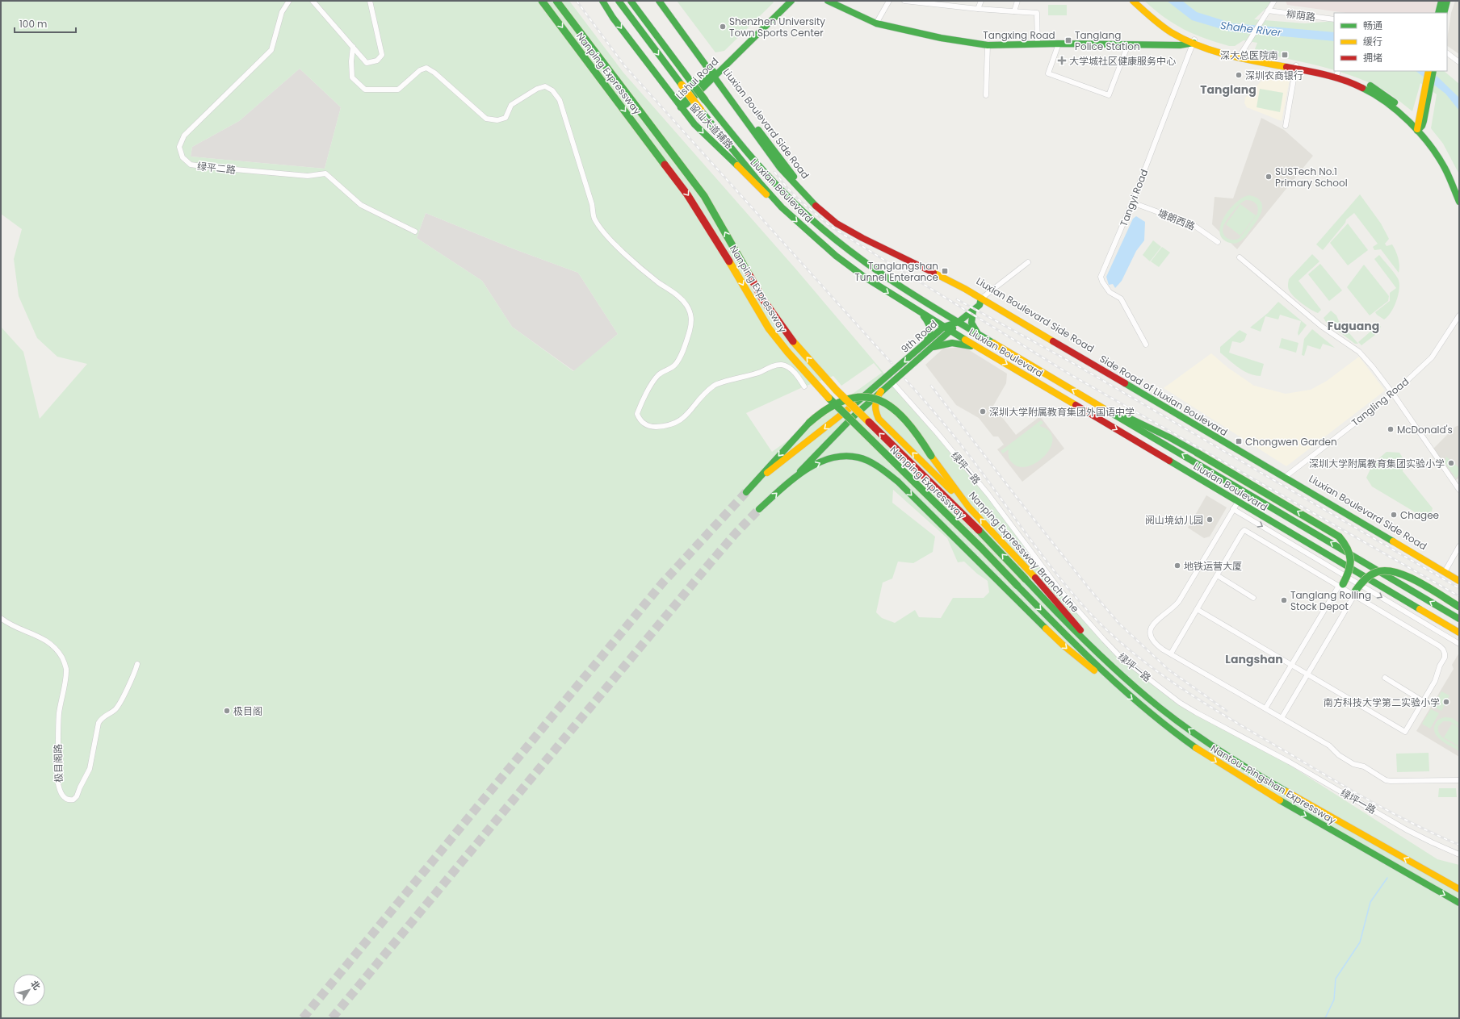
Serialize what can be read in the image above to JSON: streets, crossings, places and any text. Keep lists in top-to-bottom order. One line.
{"streets":{"main road":["Tangxing Road","Nanping Expressway","Lishui Road","Liuxian Boulevard Side Road","留仙大道辅路","Liuxian Boulevard","9th Road","Side Road of Liuxian Boulevard","Nanping Expressway Branch Line","Nantou-Pingshan Expressway"],"street":["柳荫路","绿平二路","Tangyi Road","塘朗西路","Tangling Road","绿坪一路","极目阁路"]},"crossings":[["Tangxing Road","Tangyi Road"],["Nanping Expressway","Nantou-Pingshan Expressway"],["Lishui Road","Liuxian Boulevard Side Road"],["Lishui Road","留仙大道辅路"],["Lishui Road","Side Road of Liuxian Boulevard"],["Liuxian Boulevard Side Road","9th Road"],["Liuxian Boulevard Side Road","Side Road of Liuxian Boulevard"],["Liuxian Boulevard Side Road","Tangling Road"],["留仙大道辅路","Liuxian Boulevard"],["Liuxian Boulevard","9th Road"],["Tangyi Road","塘朗西路"],["9th Road","Side Road of Liuxian Boulevard"],["9th Road","绿坪一路"],["9th Road","Nanping Expressway Branch Line"],["Nanping Expressway Branch Line","Nantou-Pingshan Expressway"]],"one_way":["留仙大道辅路"],"districts":["Tanglang","Fuguang","Langshan"],"water":["Shahe River"],"places":{"other":["Shenzhen University Town Sports Center","深圳农商银行","SUSTech No.1 Primary School","深圳大学附属教育集团外国语中学","McDonald's","深圳大学附属教育集团实验小学","Chagee","阅山境幼儿园","地铁运营大厦","Tanglang Rolling Stock Depot","南方科技大学第二实验小学","极目阁"],"transit":["Tanglang Police Station","深大总医院南","Tanglangshan Tunnel Enterance","Chongwen Garden"],"health":["大学城社区健康服务中心"]},"legend":["畅通","缓行","拥堵"],"scale_bar":"100 m","north":"top right"}
